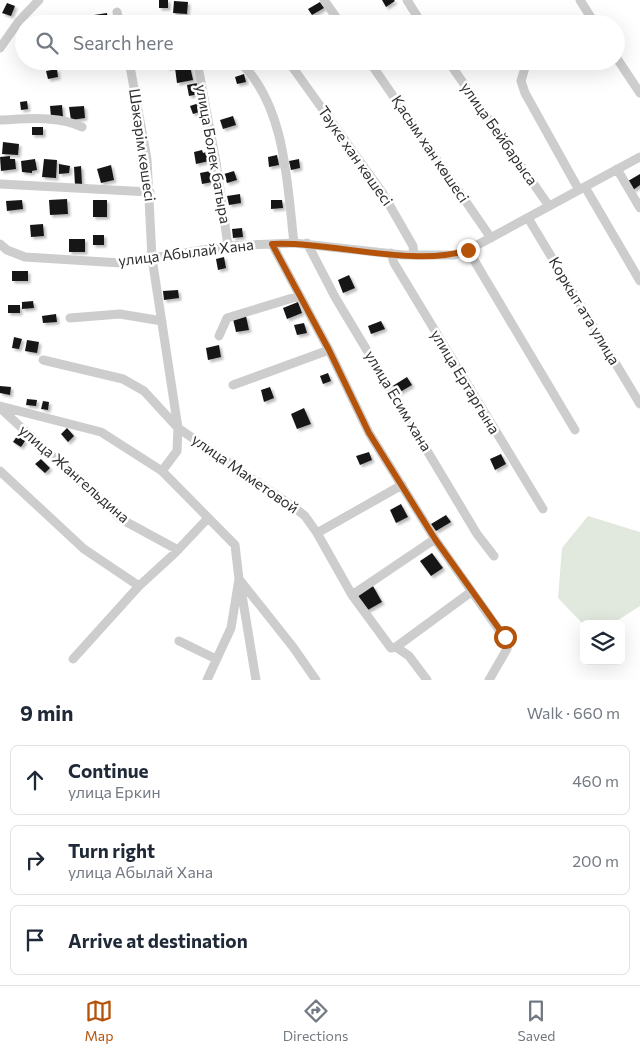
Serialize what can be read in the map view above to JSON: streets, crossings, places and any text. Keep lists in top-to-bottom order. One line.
{"streets":{"street":["улица Бейбарыса","Шәкәрім көшесі","Қасым хан көшесі","улица Болек батыра","Тәуке хан көшесі","улица Абылай Хана","Коркыт ата улица","улица Ертаргына","улица Есим хана","улица Жангельдина","улица Маметовой"]},"crossings":[["улица Бейбарыса","улица Абылай Хана"],["Шәкәрім көшесі","улица Абылай Хана"],["Шәкәрім көшесі","улица Маметовой"],["Қасым хан көшесі","улица Абылай Хана"],["улица Болек батыра","улица Абылай Хана"],["Тәуке хан көшесі","улица Абылай Хана"],["улица Абылай Хана","Коркыт ата улица"],["улица Абылай Хана","улица Ертаргына"],["улица Абылай Хана","улица Есим хана"],["улица Абылай Хана","улица Маметовой"]],"page":{"search":"Search here","heading":["9 min","Walk · 660 m"],"list":[["Continue","улица Еркин","460 m"],["Turn right","улица Абылай Хана","200 m"],"Arrive at destination"],"nav":["Map","Directions","Saved"]}}
